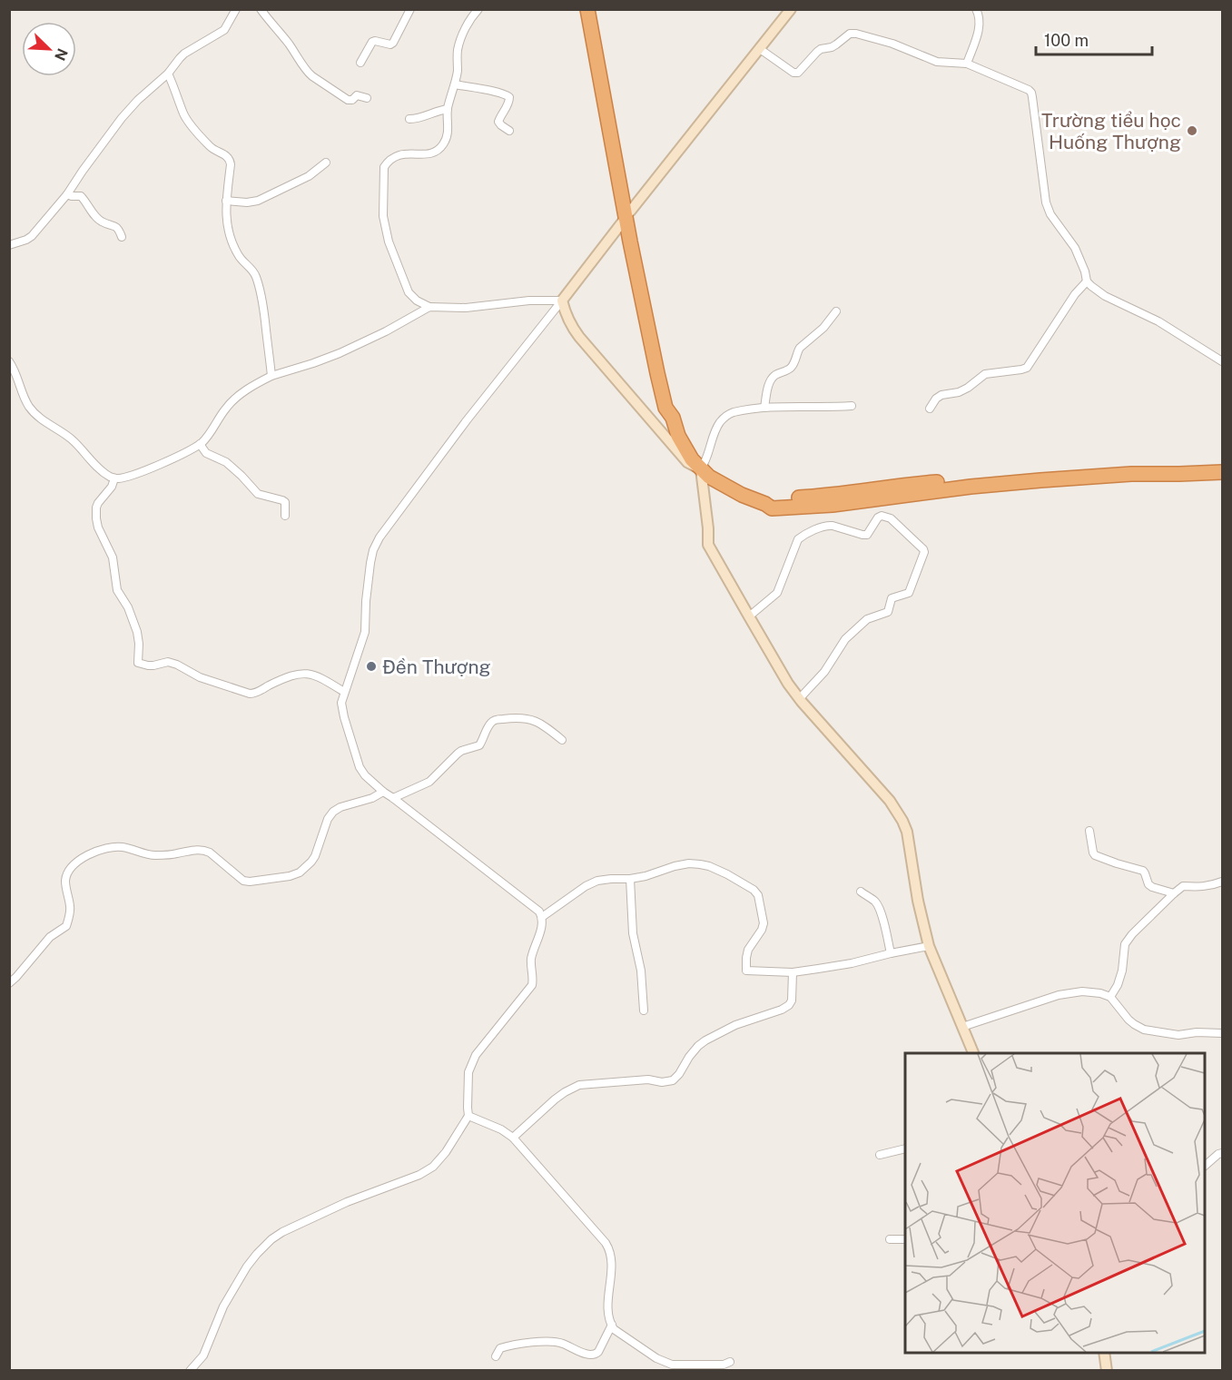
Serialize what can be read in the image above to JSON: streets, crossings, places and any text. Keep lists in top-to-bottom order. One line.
{"places":["Trường tiểu học Huống Thượng","Đền Thượng"],"scale_bar":"100 m","north":"bottom right"}
